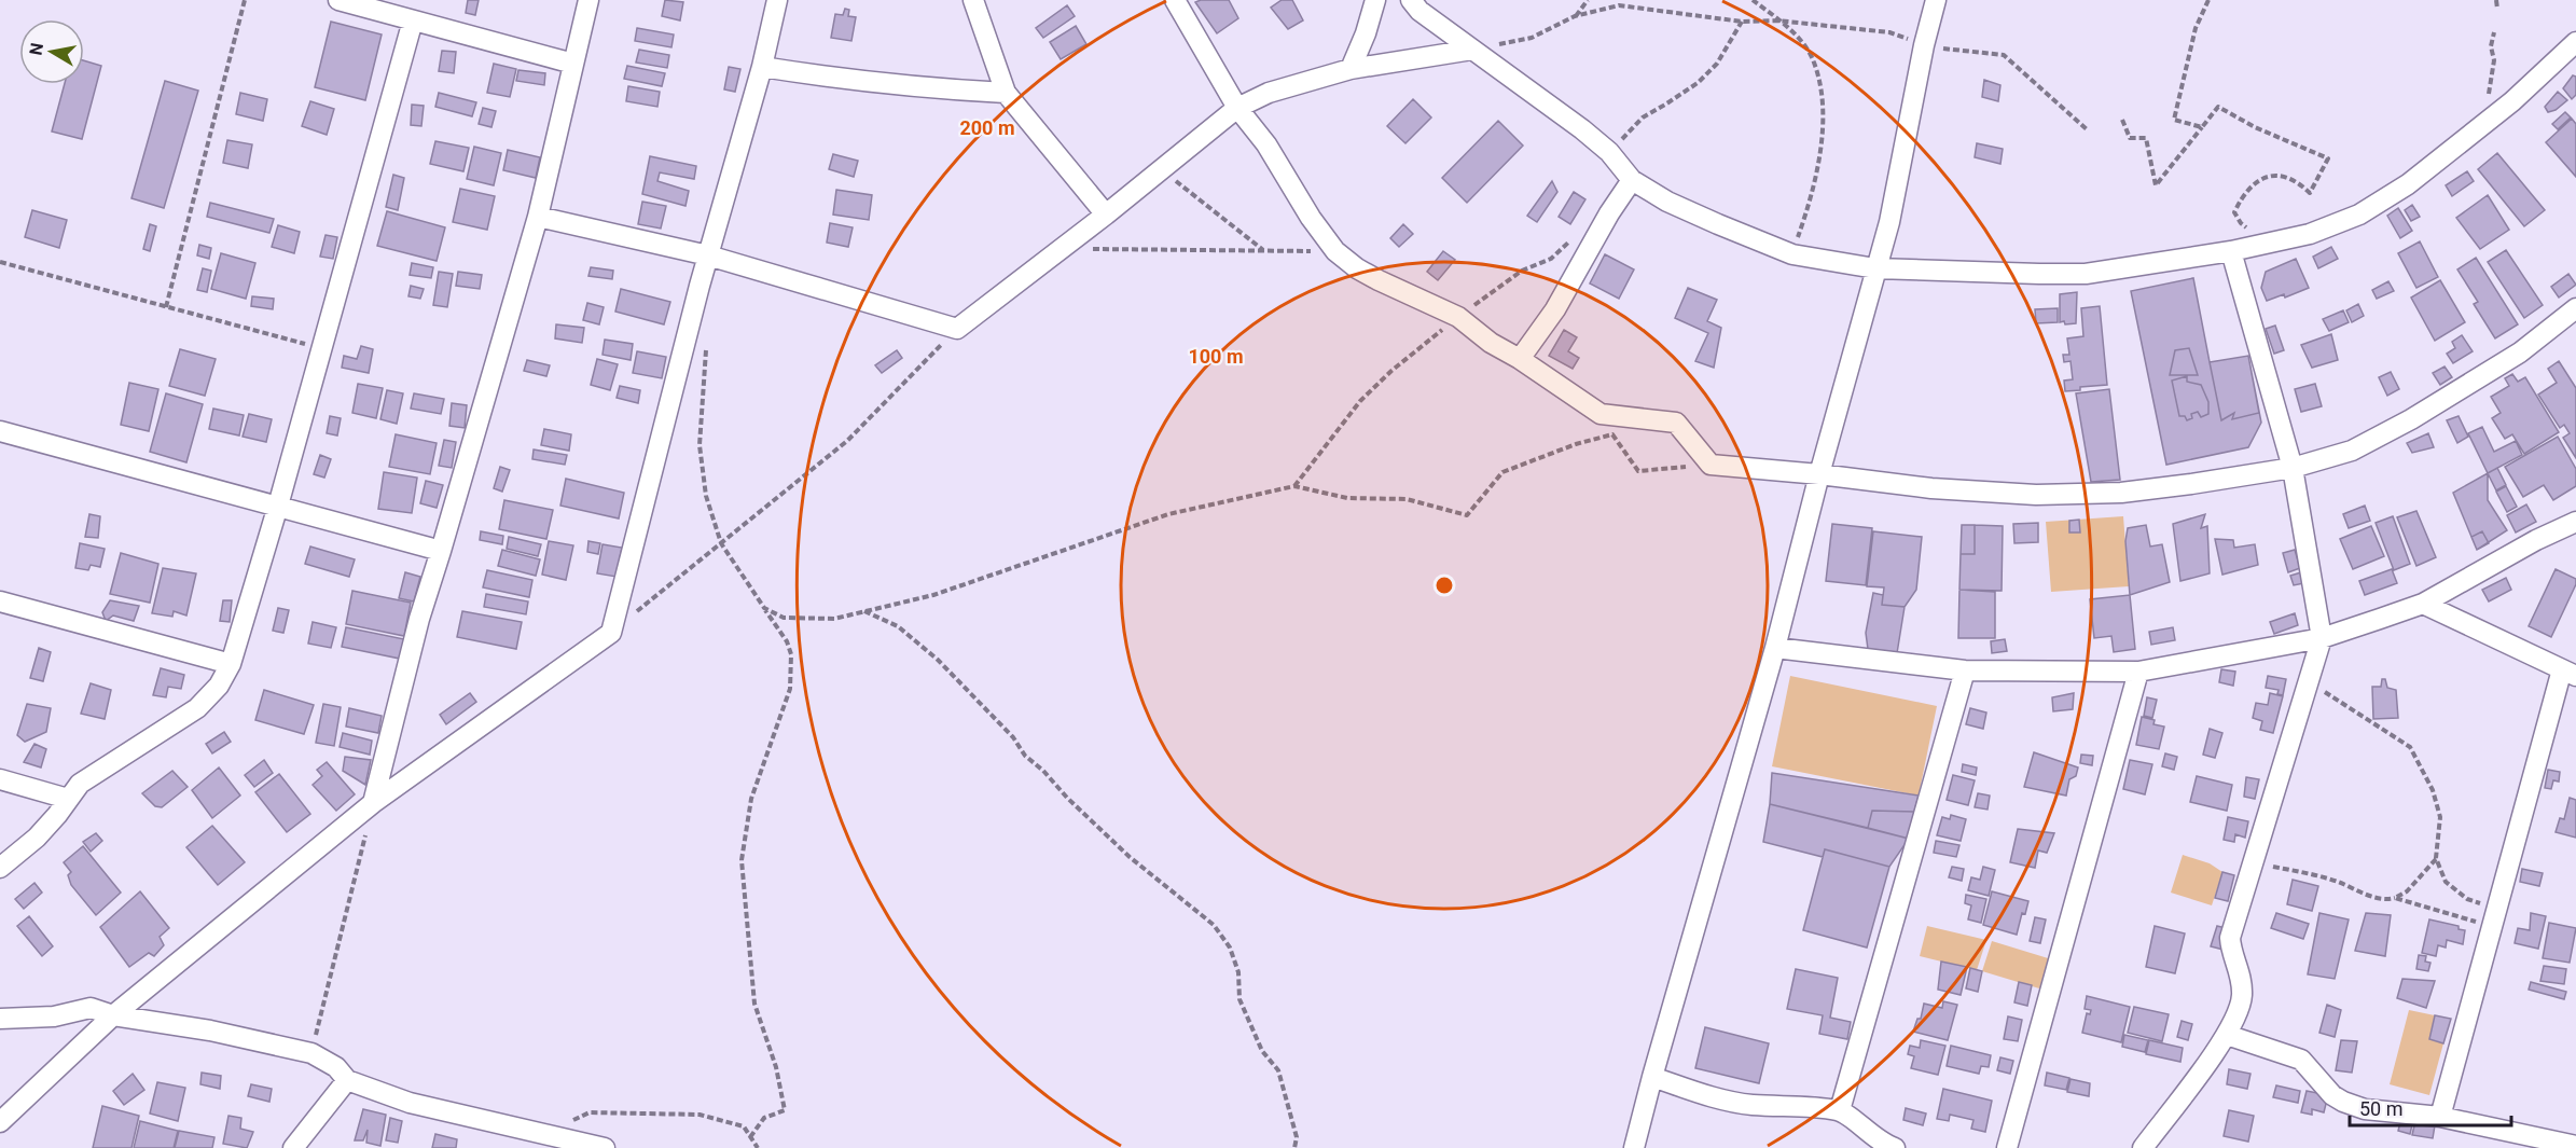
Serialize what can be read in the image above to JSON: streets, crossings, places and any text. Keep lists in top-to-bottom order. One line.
{"scale_bar":"50 m","north":"left","rings":["200 m","100 m"]}
